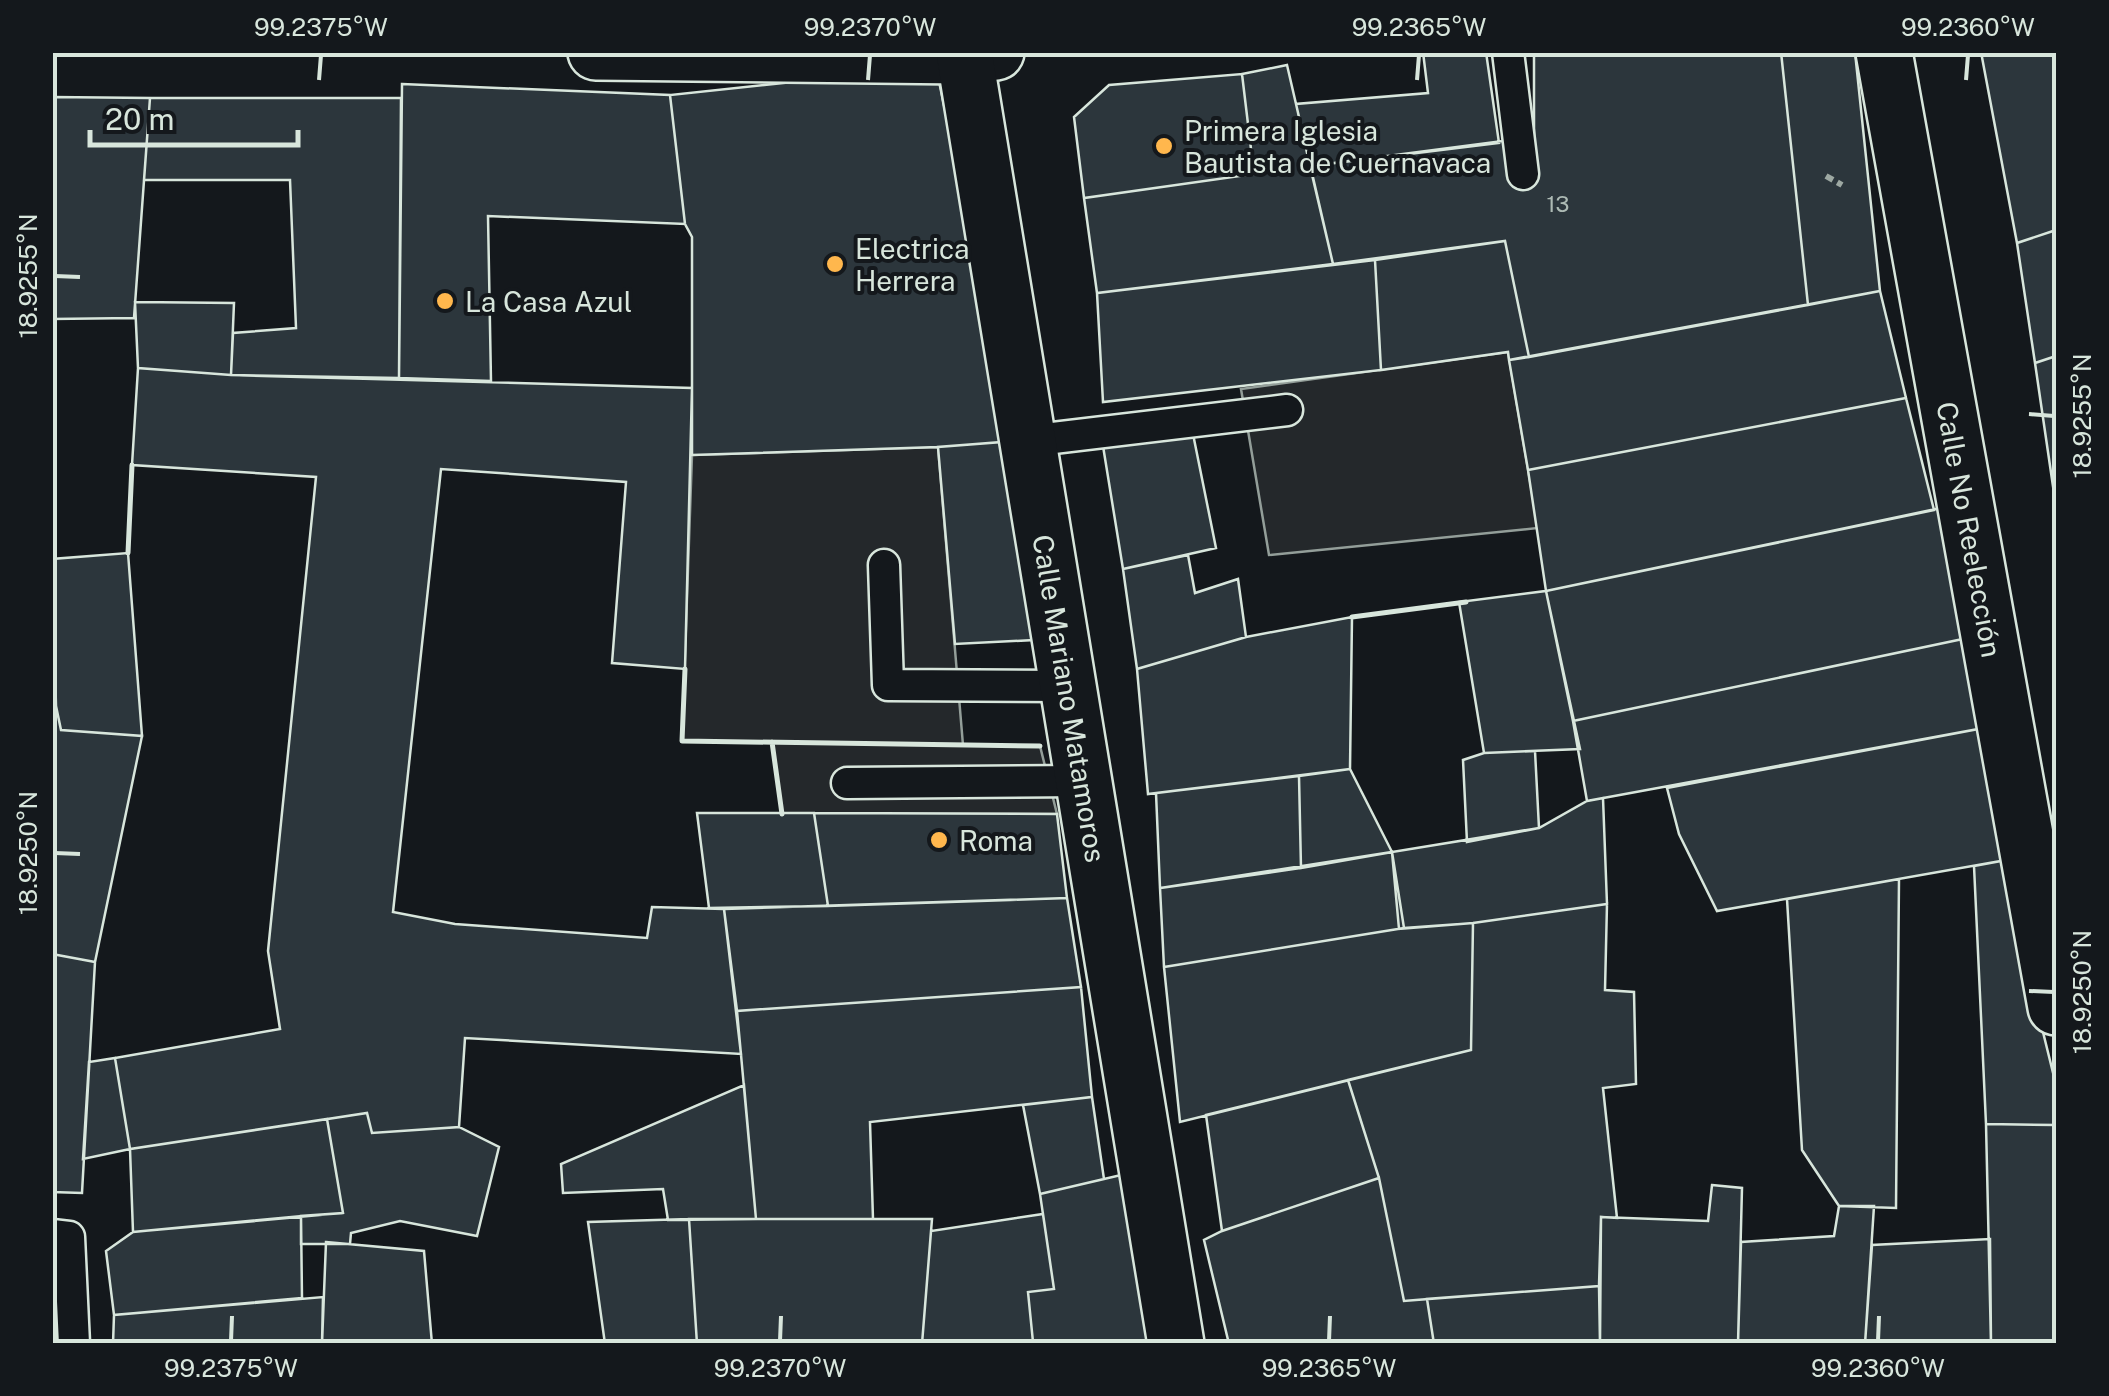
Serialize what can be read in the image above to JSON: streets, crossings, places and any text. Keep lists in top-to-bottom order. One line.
{"streets":{"street":["Calle No Reelección","Calle Mariano Matamoros"]},"places":["Primera Iglesia Bautista de Cuernavaca","Electrica Herrera","La Casa Azul","Roma"],"house_numbers":["13"],"scale_bar":"20 m","coordinates":["99.2375°W","99.2370°W","99.2365°W","99.2360°W","18.9255°N","18.9250°N"]}
